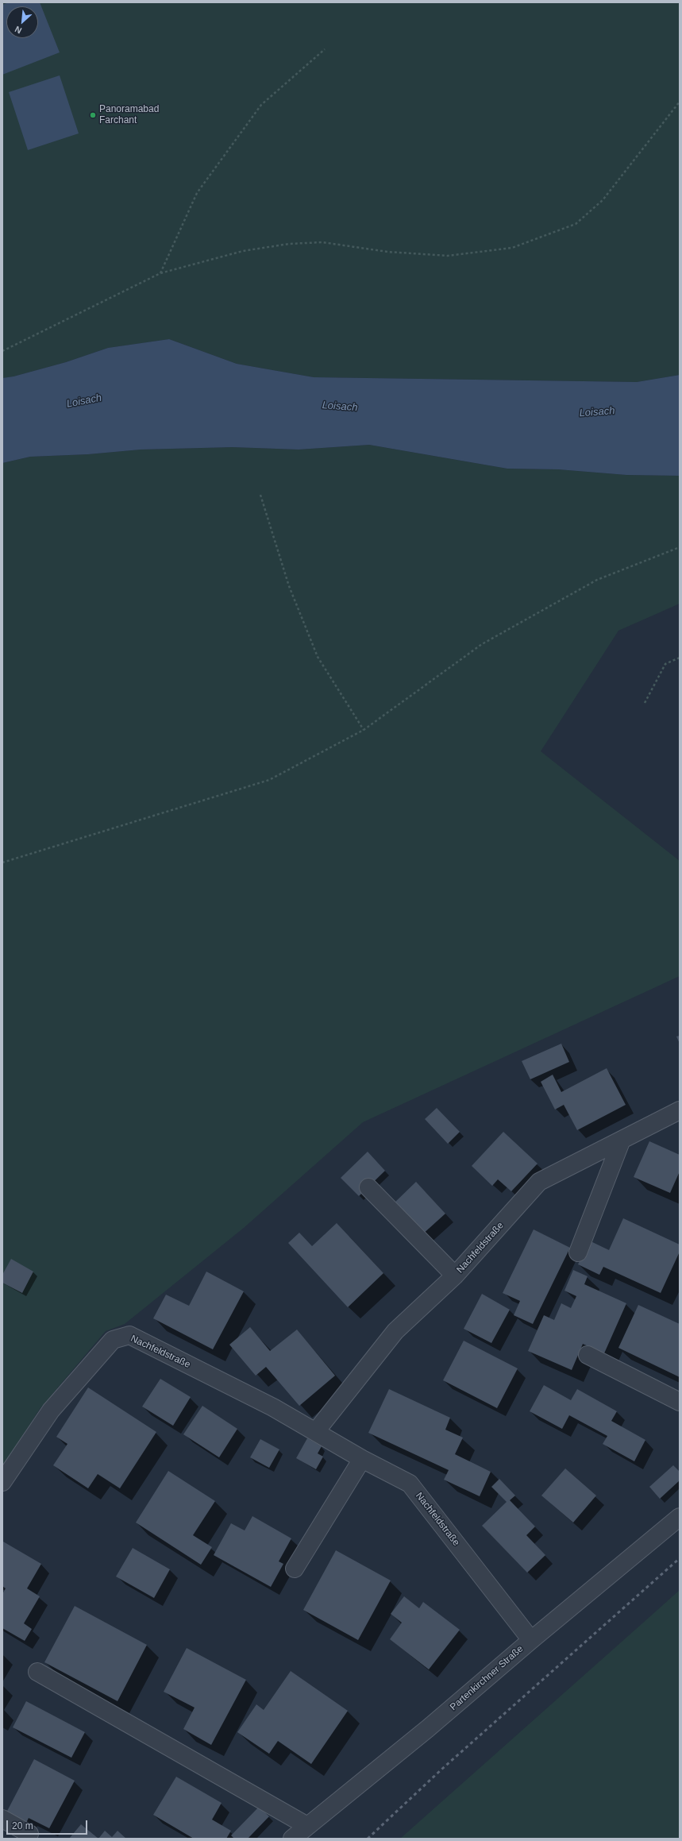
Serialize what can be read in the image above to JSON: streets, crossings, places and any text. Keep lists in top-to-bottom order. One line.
{"streets":{"street":["Nachfeldstraße","Partenkirchner Straße"]},"crossings":[["Nachfeldstraße","Partenkirchner Straße"]],"water":["Loisach"],"places":["Panoramabad Farchant"],"scale_bar":"20 m","north":"bottom left"}
